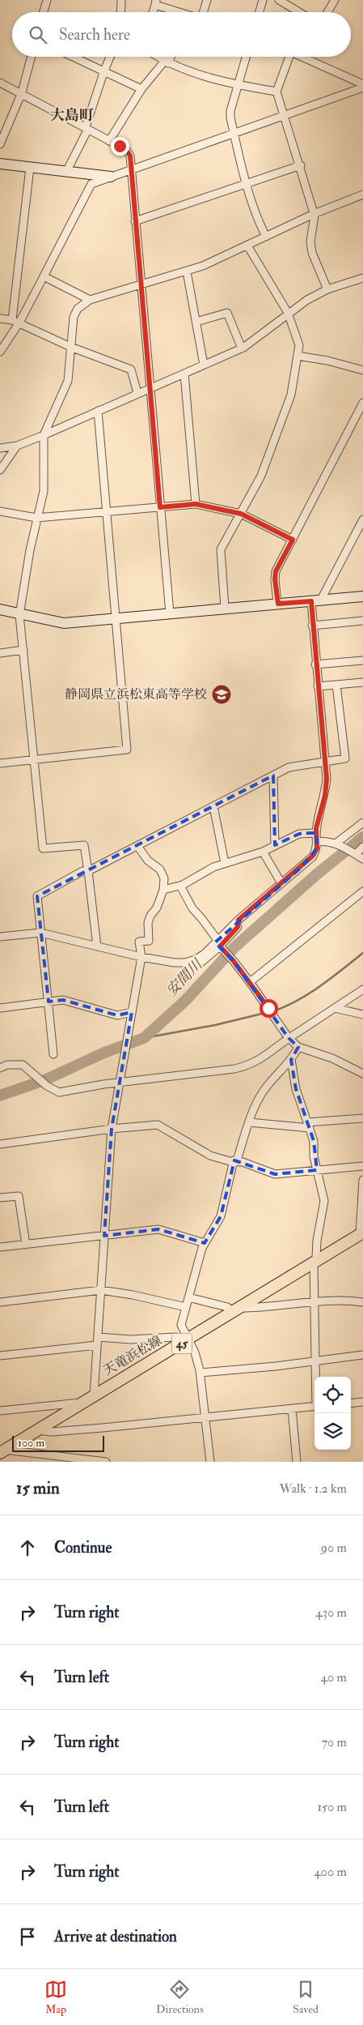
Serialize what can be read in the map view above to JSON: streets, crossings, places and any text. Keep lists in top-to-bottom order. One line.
{"streets":{"main road":["45","天竜浜松線"]},"districts":["大島町"],"water":["安間川"],"places":{"school or university":["静岡県立浜松東高等学校"]},"scale_bar":"100 m","page":{"search":"Search here","scale":"100 m","heading":["15 min","Walk · 1.2 km"],"list":[["Continue","90 m"],["Turn right","430 m"],["Turn left","40 m"],["Turn right","70 m"],["Turn left","150 m"],["Turn right","400 m"],"Arrive at destination"],"nav":["Map","Directions","Saved"]}}
